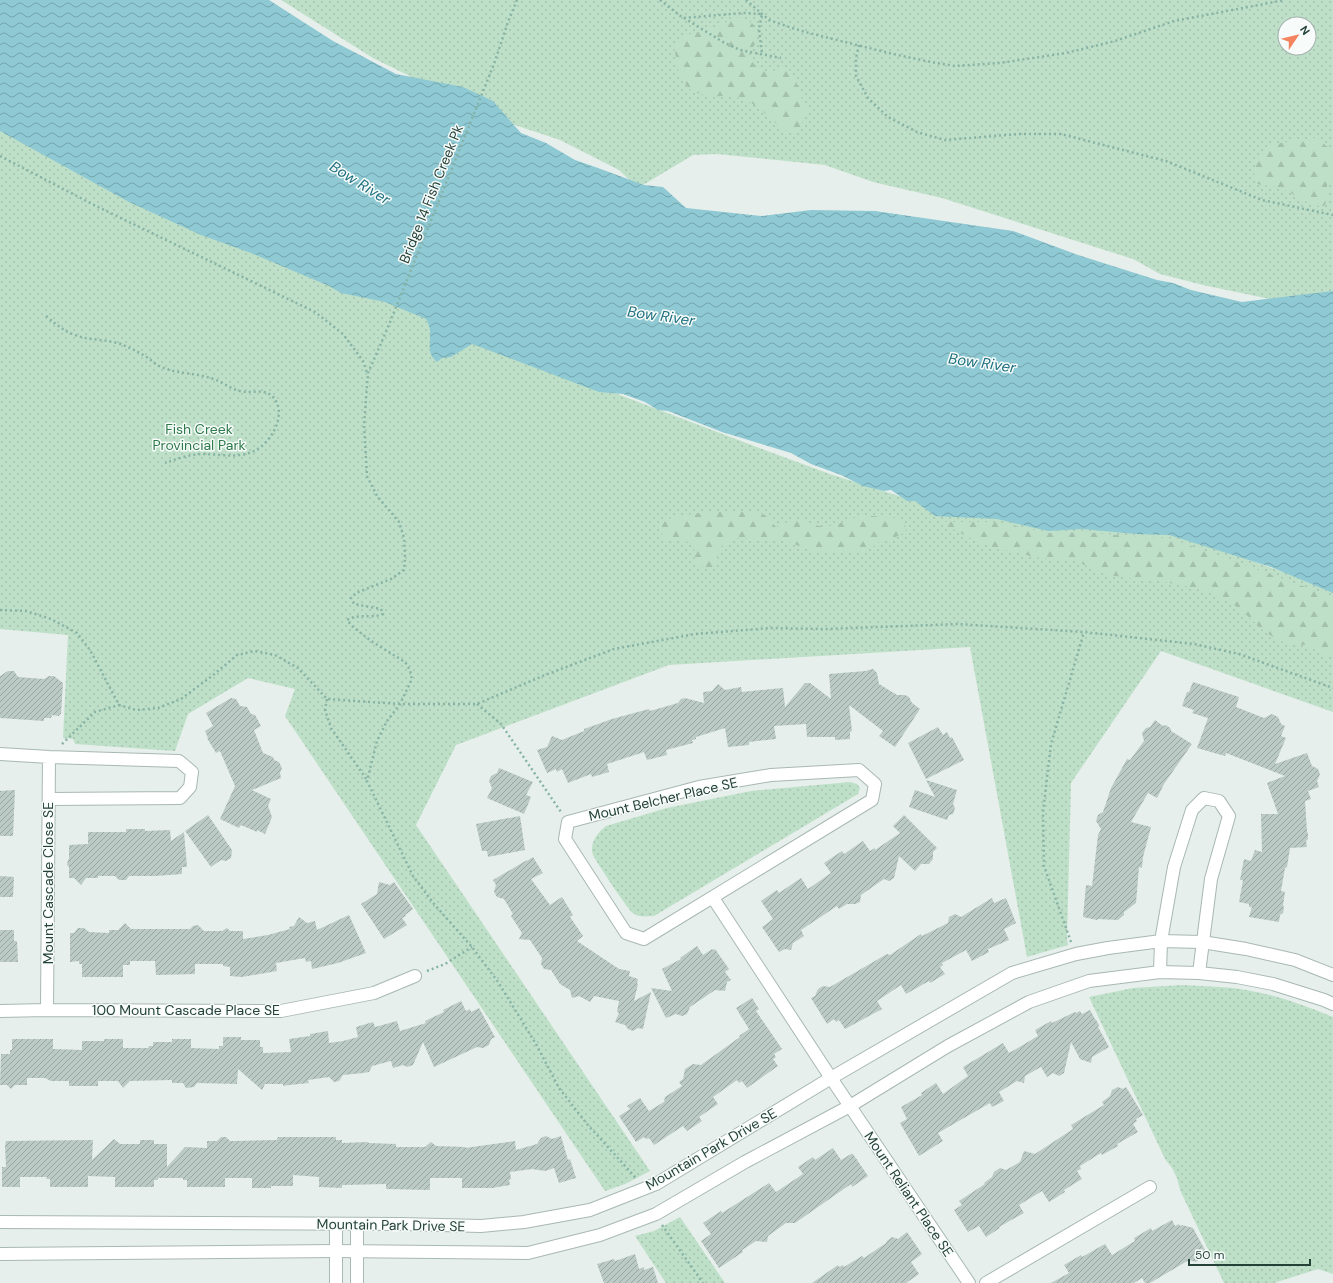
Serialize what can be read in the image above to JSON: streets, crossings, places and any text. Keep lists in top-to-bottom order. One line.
{"streets":{"street":["Mount Belcher Place SE","Mount Cascade Close SE","100 Mount Cascade Place SE","Mountain Park Drive SE","Mount Reliant Place SE"],"path":["Bridge 14 Fish Creek Pk"]},"crossings":[["Mount Cascade Close SE","100 Mount Cascade Place SE"],["Mountain Park Drive SE","Mount Reliant Place SE"]],"water":["Bow River"],"parks":["Fish Creek Provincial Park"],"scale_bar":"50 m","north":"top right"}
